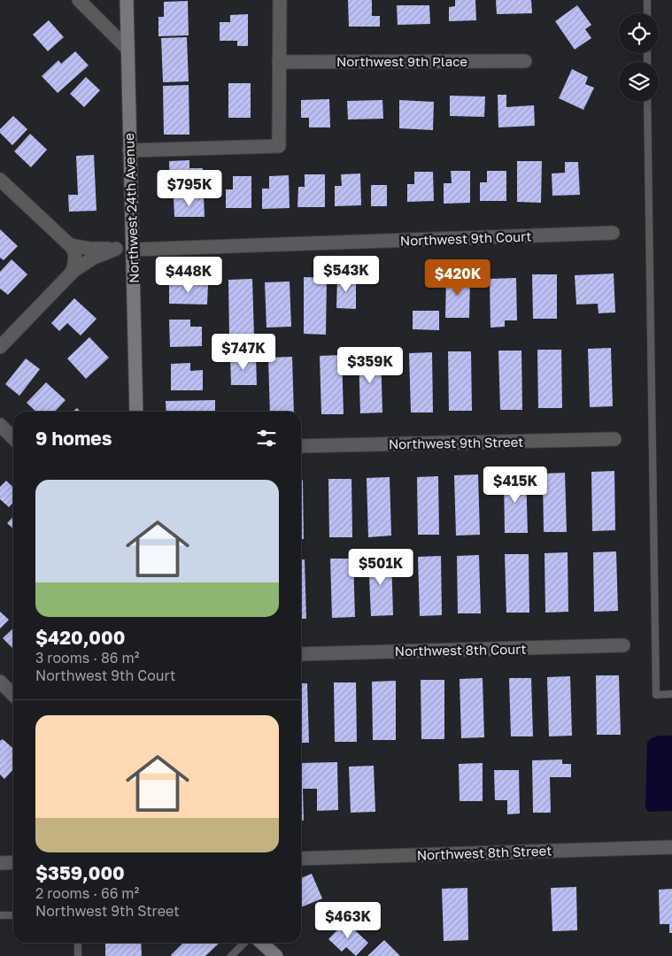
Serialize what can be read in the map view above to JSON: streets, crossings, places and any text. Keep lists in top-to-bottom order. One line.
{"streets":{"street":["Northwest 9th Place","Northwest 24th Avenue","Northwest 9th Court","Northwest 9th Street","Northwest 8th Court","Northwest 8th Street"]},"crossings":[["Northwest 24th Avenue","Northwest 9th Court"]],"page":{"price":["$795K","$543K","$448K","$420K","$747K","$359K","$415K","$501K","$463K"],"heading":"9 homes","list":[{"name":"$420,000","note":"3 rooms · 86 m² · Northwest 9th Court"},{"name":"$359,000","note":"2 rooms · 66 m² · Northwest 9th Street"}]}}
